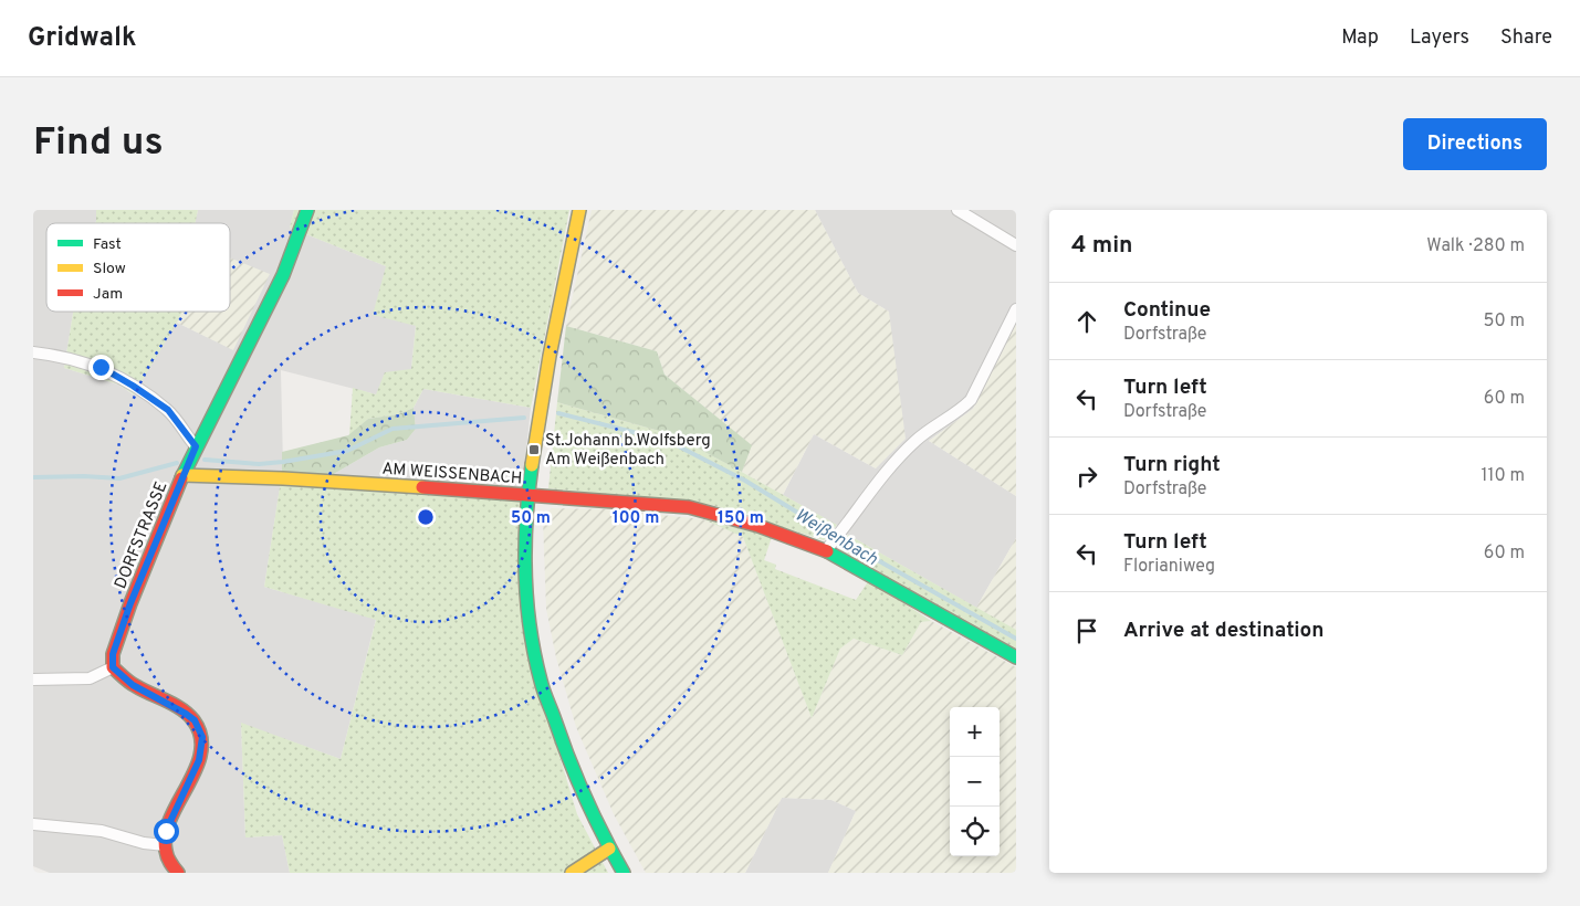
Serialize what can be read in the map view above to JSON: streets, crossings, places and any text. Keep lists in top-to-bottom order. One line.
{"streets":{"street":["AM WEISSENBACH","DORFSTRASSE"]},"crossings":[["AM WEISSENBACH","DORFSTRASSE"]],"water":["Weißenbach"],"places":{"transit":["St.Johann b.Wolfsberg Am Weißenbach"]},"legend":["Fast","Slow","Jam"],"page":{"header":"Gridwalk","nav":["Map","Layers","Share"],"buttons":"Directions","title":"Find us","heading":["4 min","Walk · 280 m"],"list":[["Continue","Dorfstraße","50 m"],["Turn left","Dorfstraße","60 m"],["Turn right","Dorfstraße","110 m"],["Turn left","Florianiweg","60 m"],"Arrive at destination"],"map_buttons":["+","−"]},"rings":["50 m","100 m","150 m"]}
